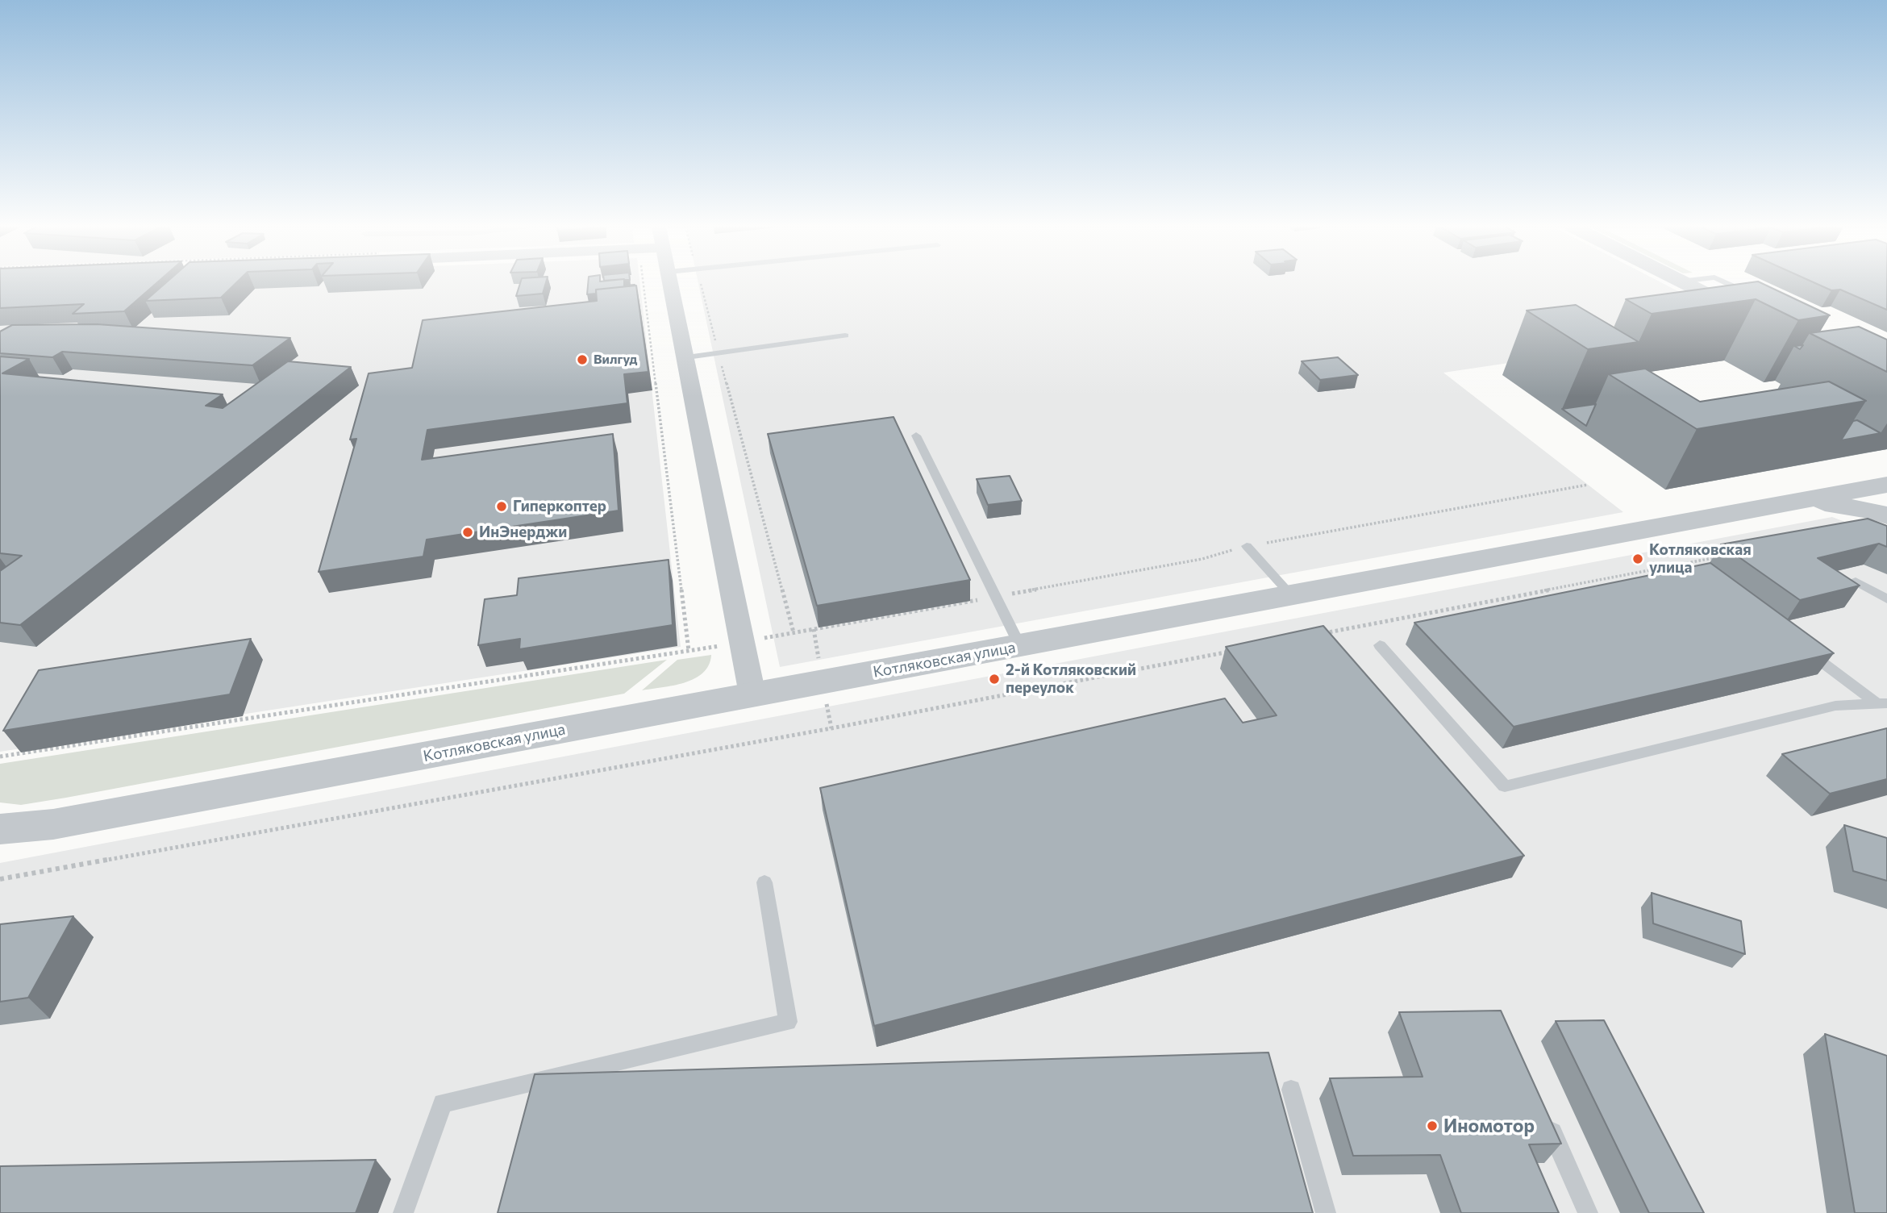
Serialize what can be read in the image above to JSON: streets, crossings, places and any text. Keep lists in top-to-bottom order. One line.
{"streets":{"street":["Котляковская улица"]},"places":["Вилгуд","Гиперкоптер","ИнЭнерджи","Котляковская улица","2-й Котляковский переулок","Иномотор"]}
